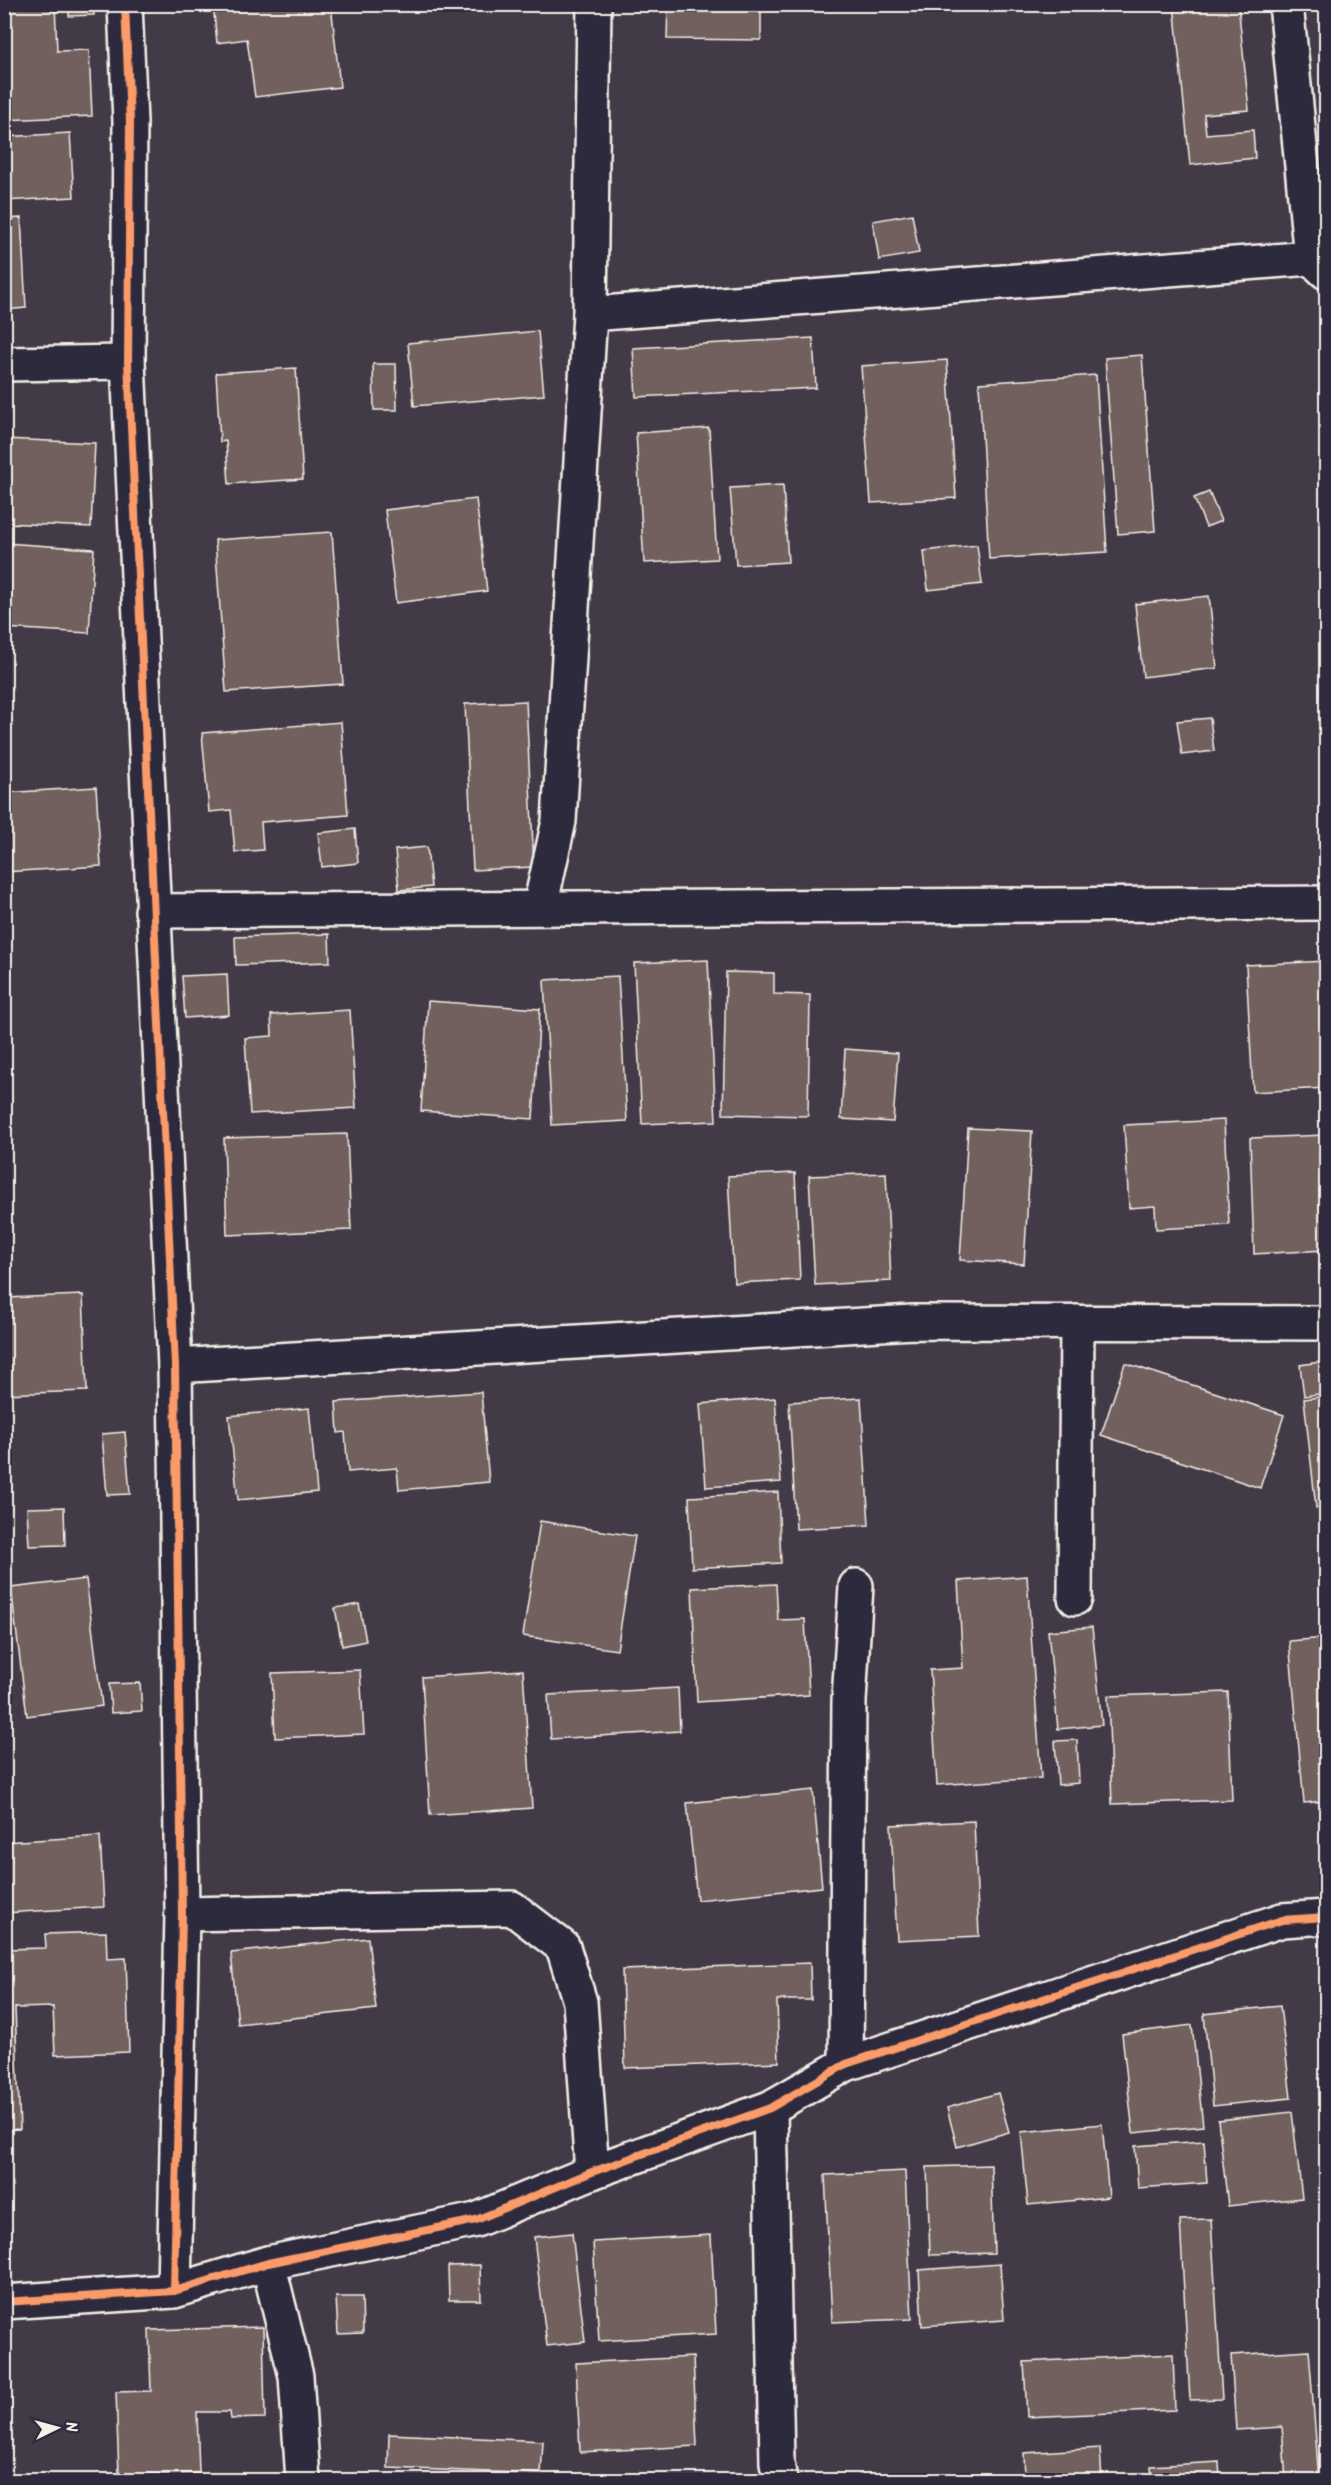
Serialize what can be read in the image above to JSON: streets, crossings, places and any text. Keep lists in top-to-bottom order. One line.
{"north":"right"}
